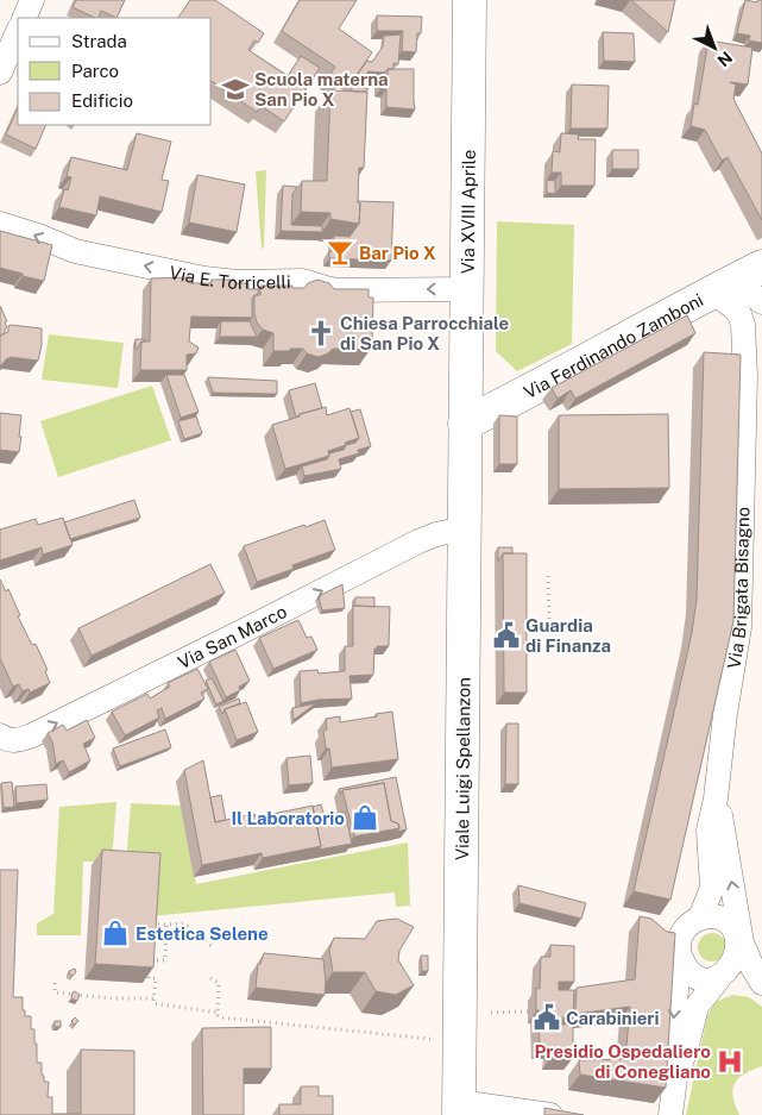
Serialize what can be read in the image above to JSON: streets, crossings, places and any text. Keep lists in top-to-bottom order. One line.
{"streets":{"street":["Via XVIII Aprile","Via E. Torricelli","Via Ferdinando Zamboni","Via Brigata Bisagno","Via San Marco","Viale Luigi Spellanzon"]},"crossings":[["Via XVIII Aprile","Via E. Torricelli"],["Via XVIII Aprile","Via Ferdinando Zamboni"],["Via XVIII Aprile","Viale Luigi Spellanzon"],["Via Ferdinando Zamboni","Via Brigata Bisagno"],["Via Ferdinando Zamboni","Viale Luigi Spellanzon"],["Via San Marco","Viale Luigi Spellanzon"]],"one_way":["Via E. Torricelli","Via San Marco"],"places":{"school or university":["Scuola materna San Pio X"],"bar":["Bar Pio X"],"church":["Chiesa Parrocchiale di San Pio X"],"public building":["Guardia di Finanza","Carabinieri"],"shop":["Il Laboratorio","Estetica Selene"],"hospital":["Presidio Ospedaliero di Conegliano"]},"legend":["Strada","Parco","Edificio"],"north":"bottom right"}
